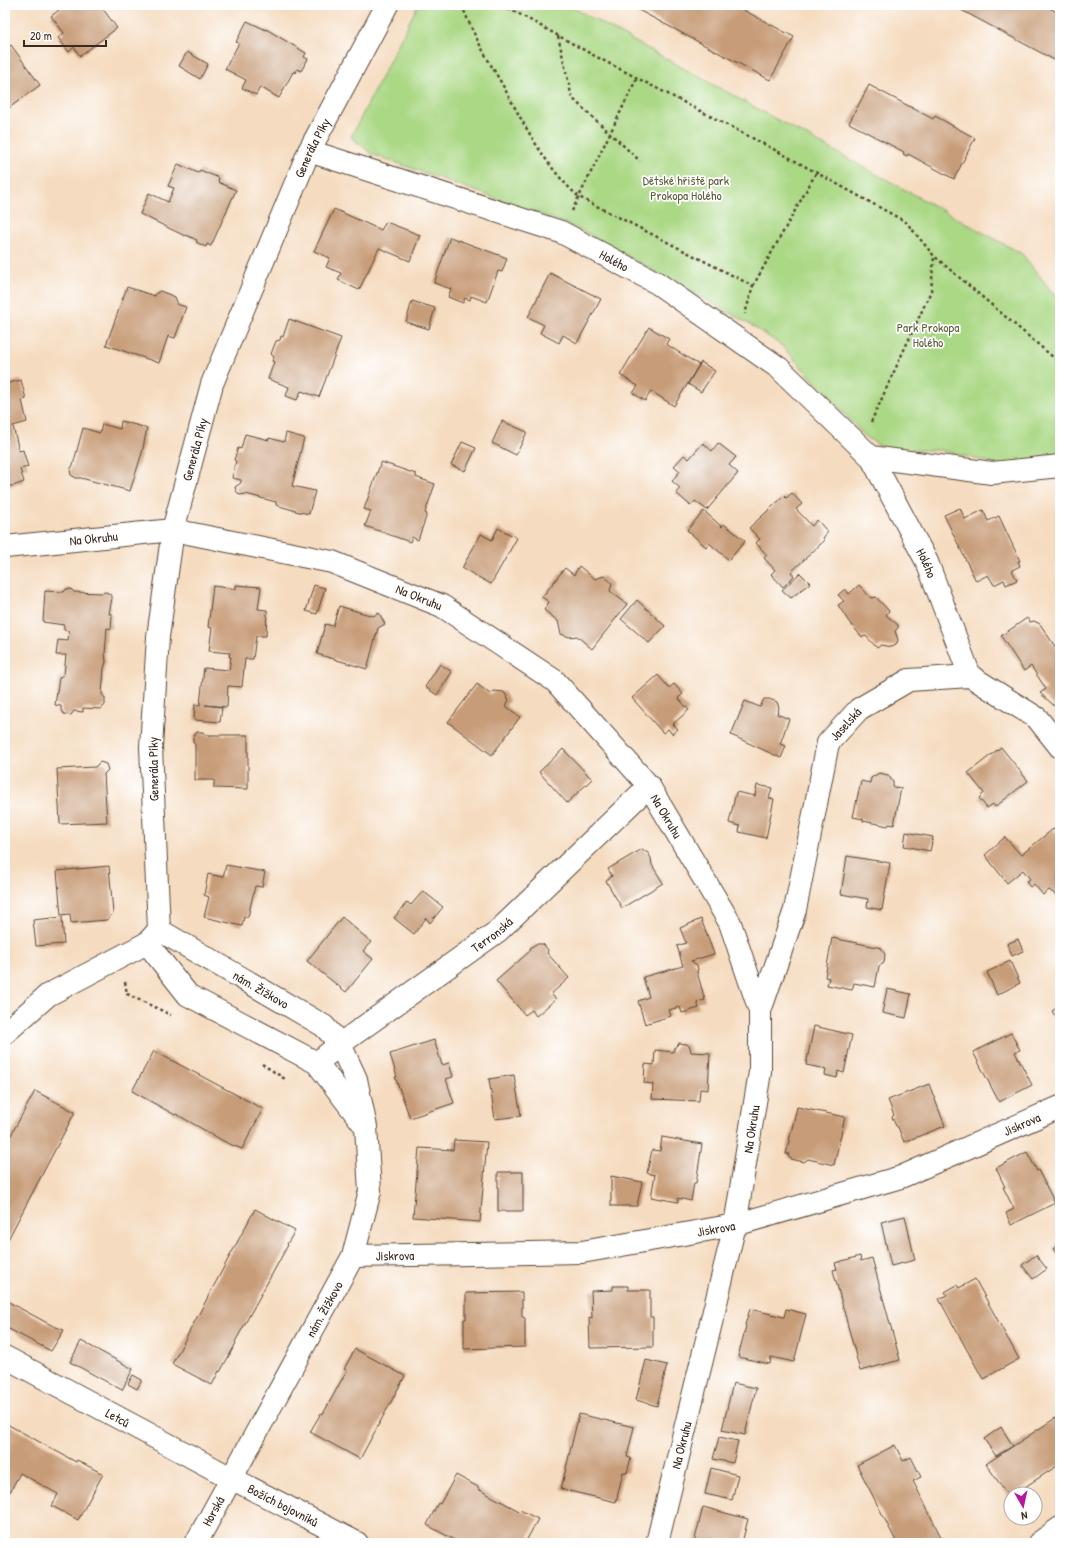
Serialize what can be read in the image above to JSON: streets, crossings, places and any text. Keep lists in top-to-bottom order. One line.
{"streets":{"street":["Generála Píky","Holého","Na Okruhu","Jaselská","Terronská","nám. Žižkovo","Jiskrova","Letců","Božích bojovníků","Horská"]},"crossings":[["Generála Píky","Holého"],["Generála Píky","Na Okruhu"],["Generála Píky","nám. Žižkovo"],["Holého","Jaselská"],["Na Okruhu","Jaselská"],["Na Okruhu","Terronská"],["Na Okruhu","Jiskrova"],["Terronská","nám. Žižkovo"],["nám. Žižkovo","Jiskrova"],["nám. Žižkovo","Letců"],["nám. Žižkovo","Božích bojovníků"],["nám. Žižkovo","Horská"],["Letců","Božích bojovníků"],["Letců","Horská"],["Božích bojovníků","Horská"]],"parks":["Dětské hřiště park Prokopa Holého","Park Prokopa Holého"],"scale_bar":"20 m","north":"bottom"}
